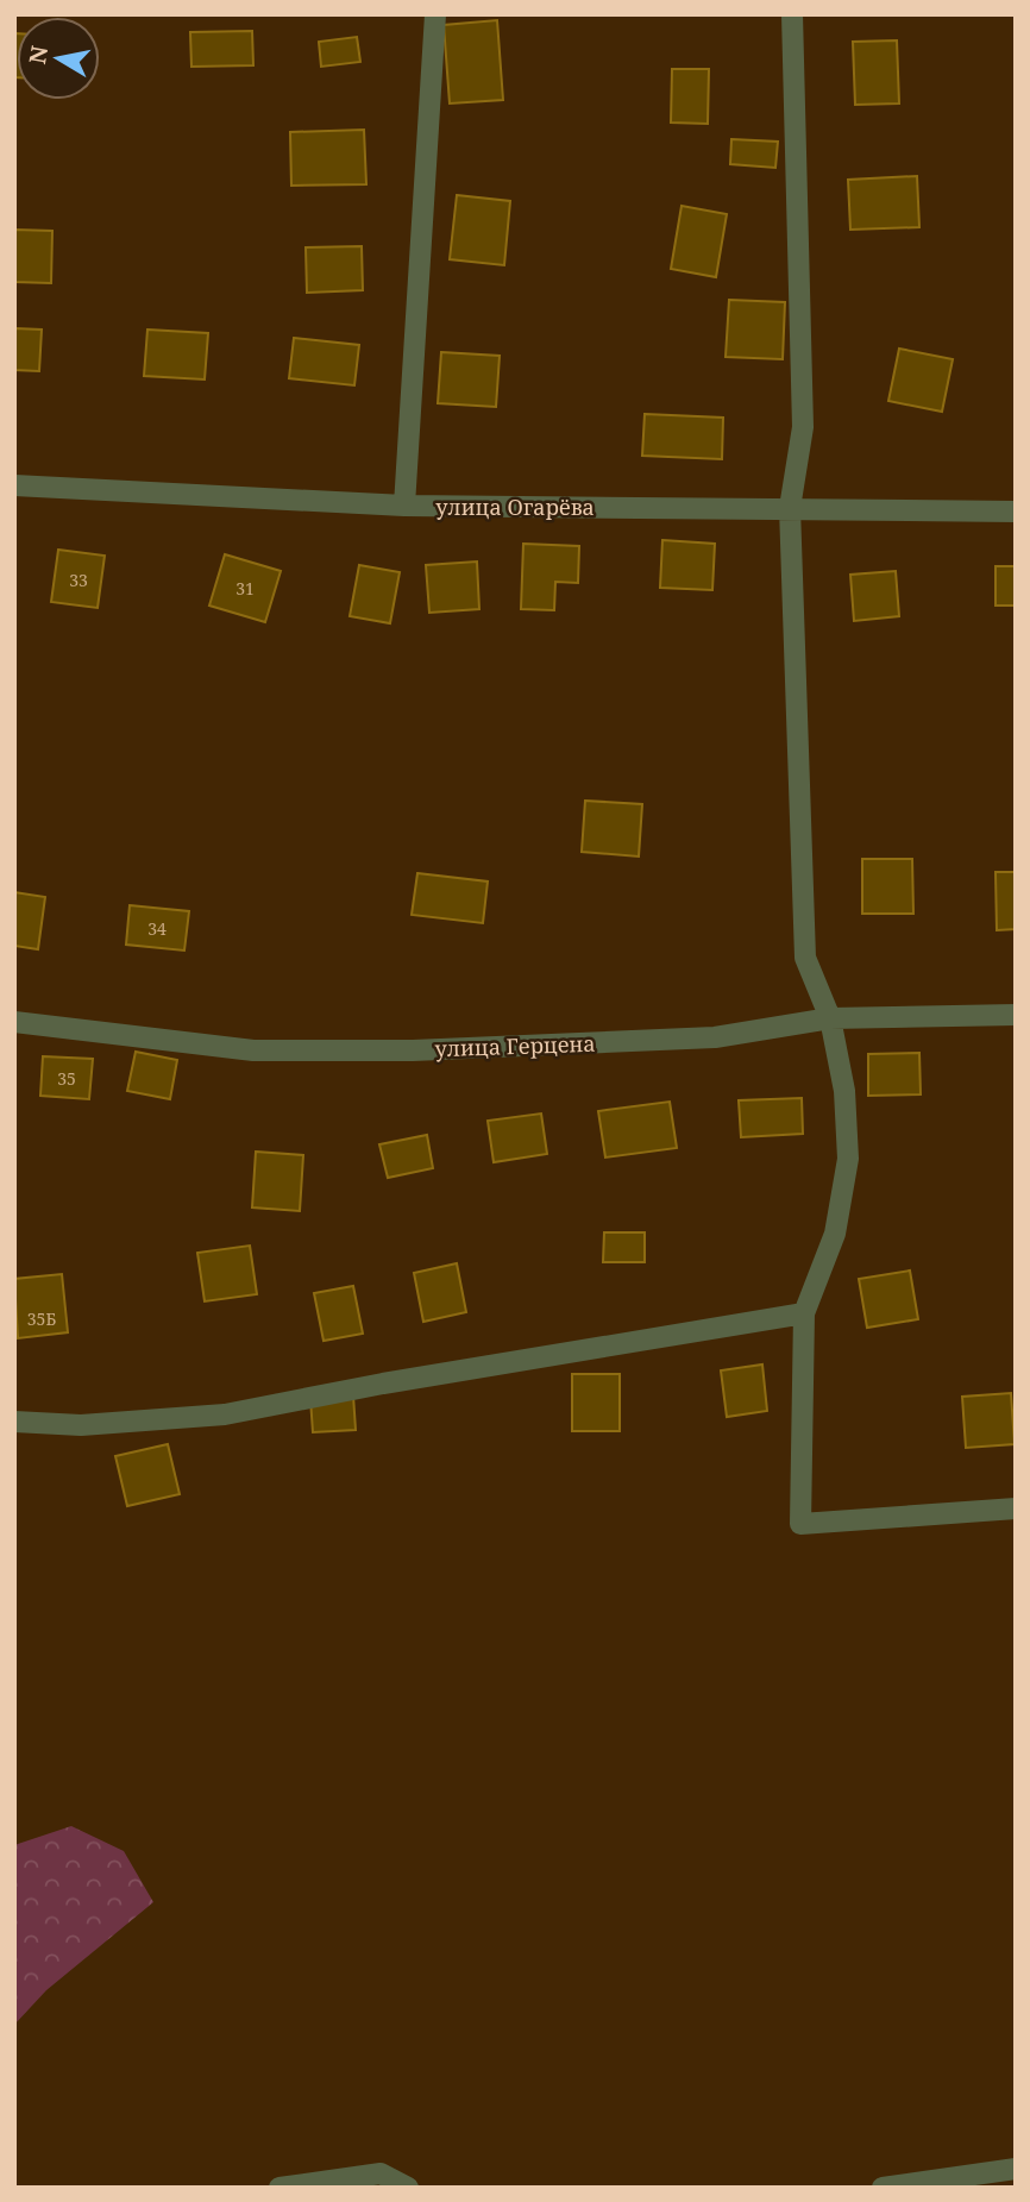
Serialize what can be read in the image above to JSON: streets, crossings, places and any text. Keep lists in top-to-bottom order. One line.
{"streets":{"street":["улица Огарёва","улица Герцена"]},"house_numbers":["33","31","34","35","35Б"],"north":"left"}
